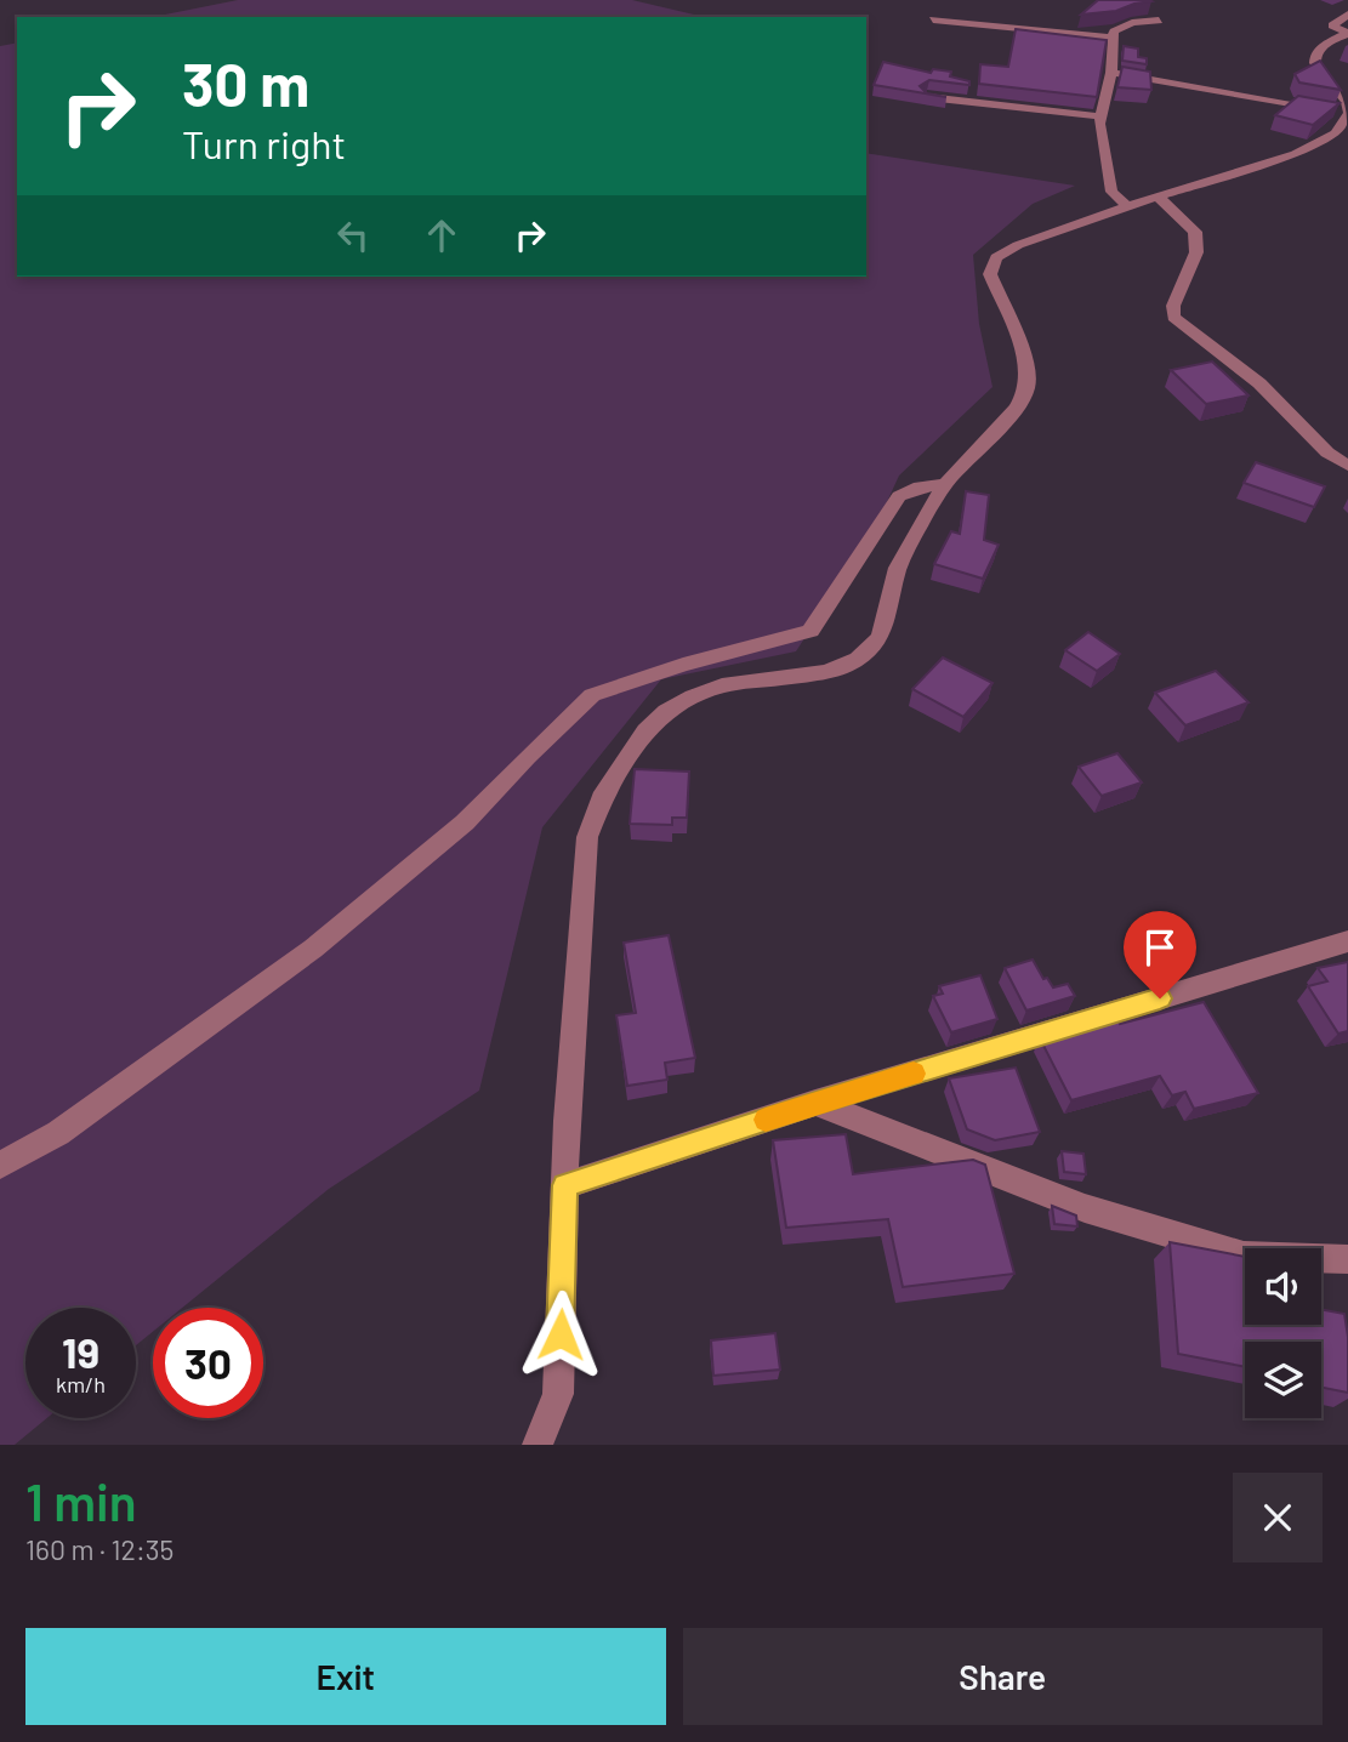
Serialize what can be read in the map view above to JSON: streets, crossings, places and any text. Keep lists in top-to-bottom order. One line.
{"page":{"turn":["30 m","Turn right"],"speed":"19 km/h","limit":"30","heading":["1 min","160 m · 12:35"],"buttons":["Exit","Share"]}}
